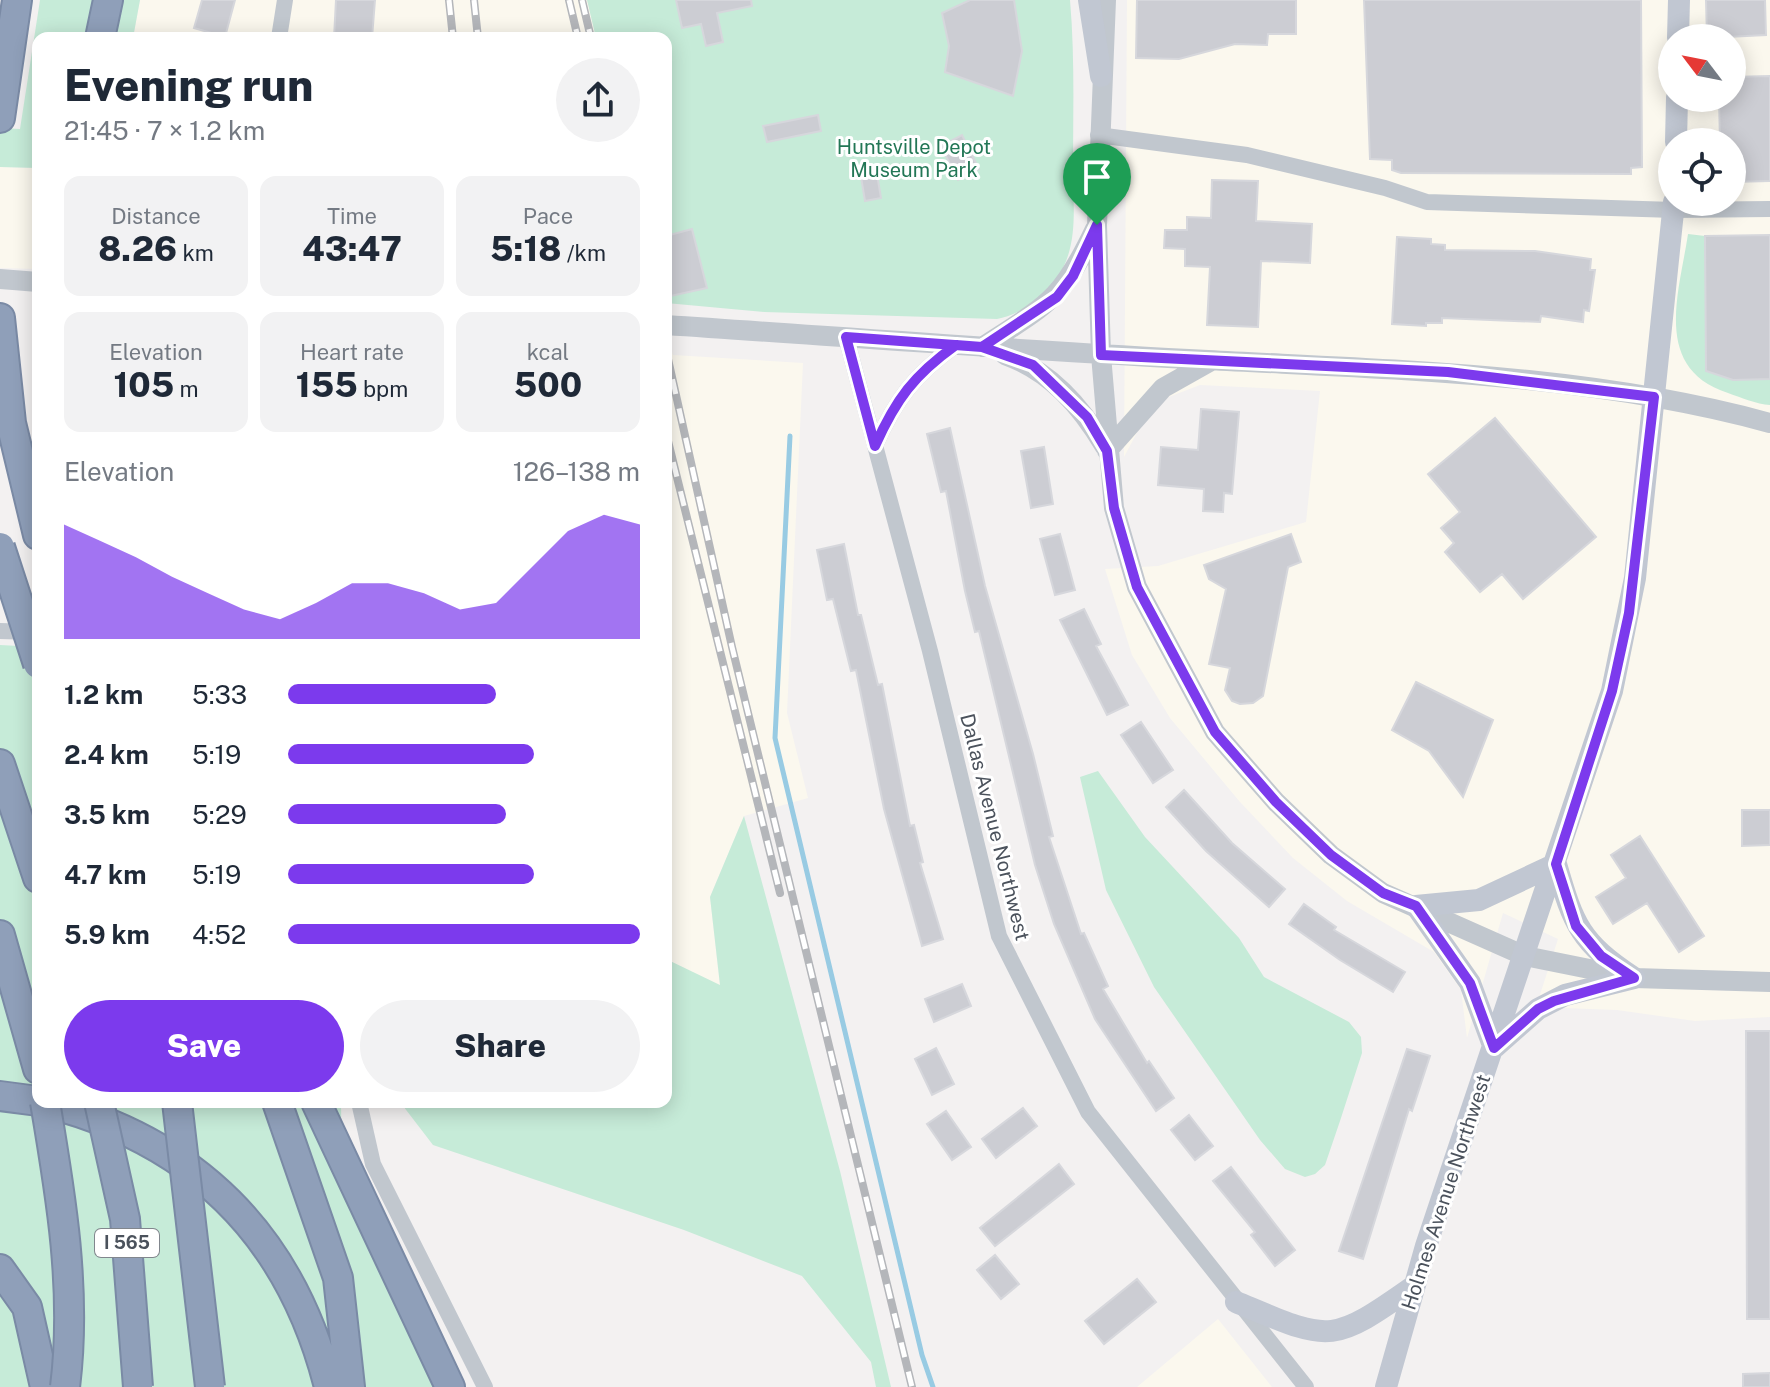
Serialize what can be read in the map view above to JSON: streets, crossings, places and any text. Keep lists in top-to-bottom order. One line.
{"streets":{"highway":["I 565"],"main road":["Holmes Avenue Northwest"],"street":["Dallas Avenue Northwest"]},"parks":["Huntsville Depot Museum Park"],"north":"top left","page":{"heading":["Evening run","21:45 · 7 × 1.2 km"],"stats":[["Distance","8.26 km"],["Time","43:47"],["Pace","5:18 /km"],["Elevation","105 m"],["Heart rate","155 bpm"],["kcal","500"]],"chart":["Elevation","126–138 m"],"list":[{"name":"1.2 km","note":"5:33"},{"name":"2.4 km","note":"5:19"},{"name":"3.5 km","note":"5:29"},{"name":"4.7 km","note":"5:19"},{"name":"5.9 km","note":"4:52"}],"buttons":["Save","Share"]}}
